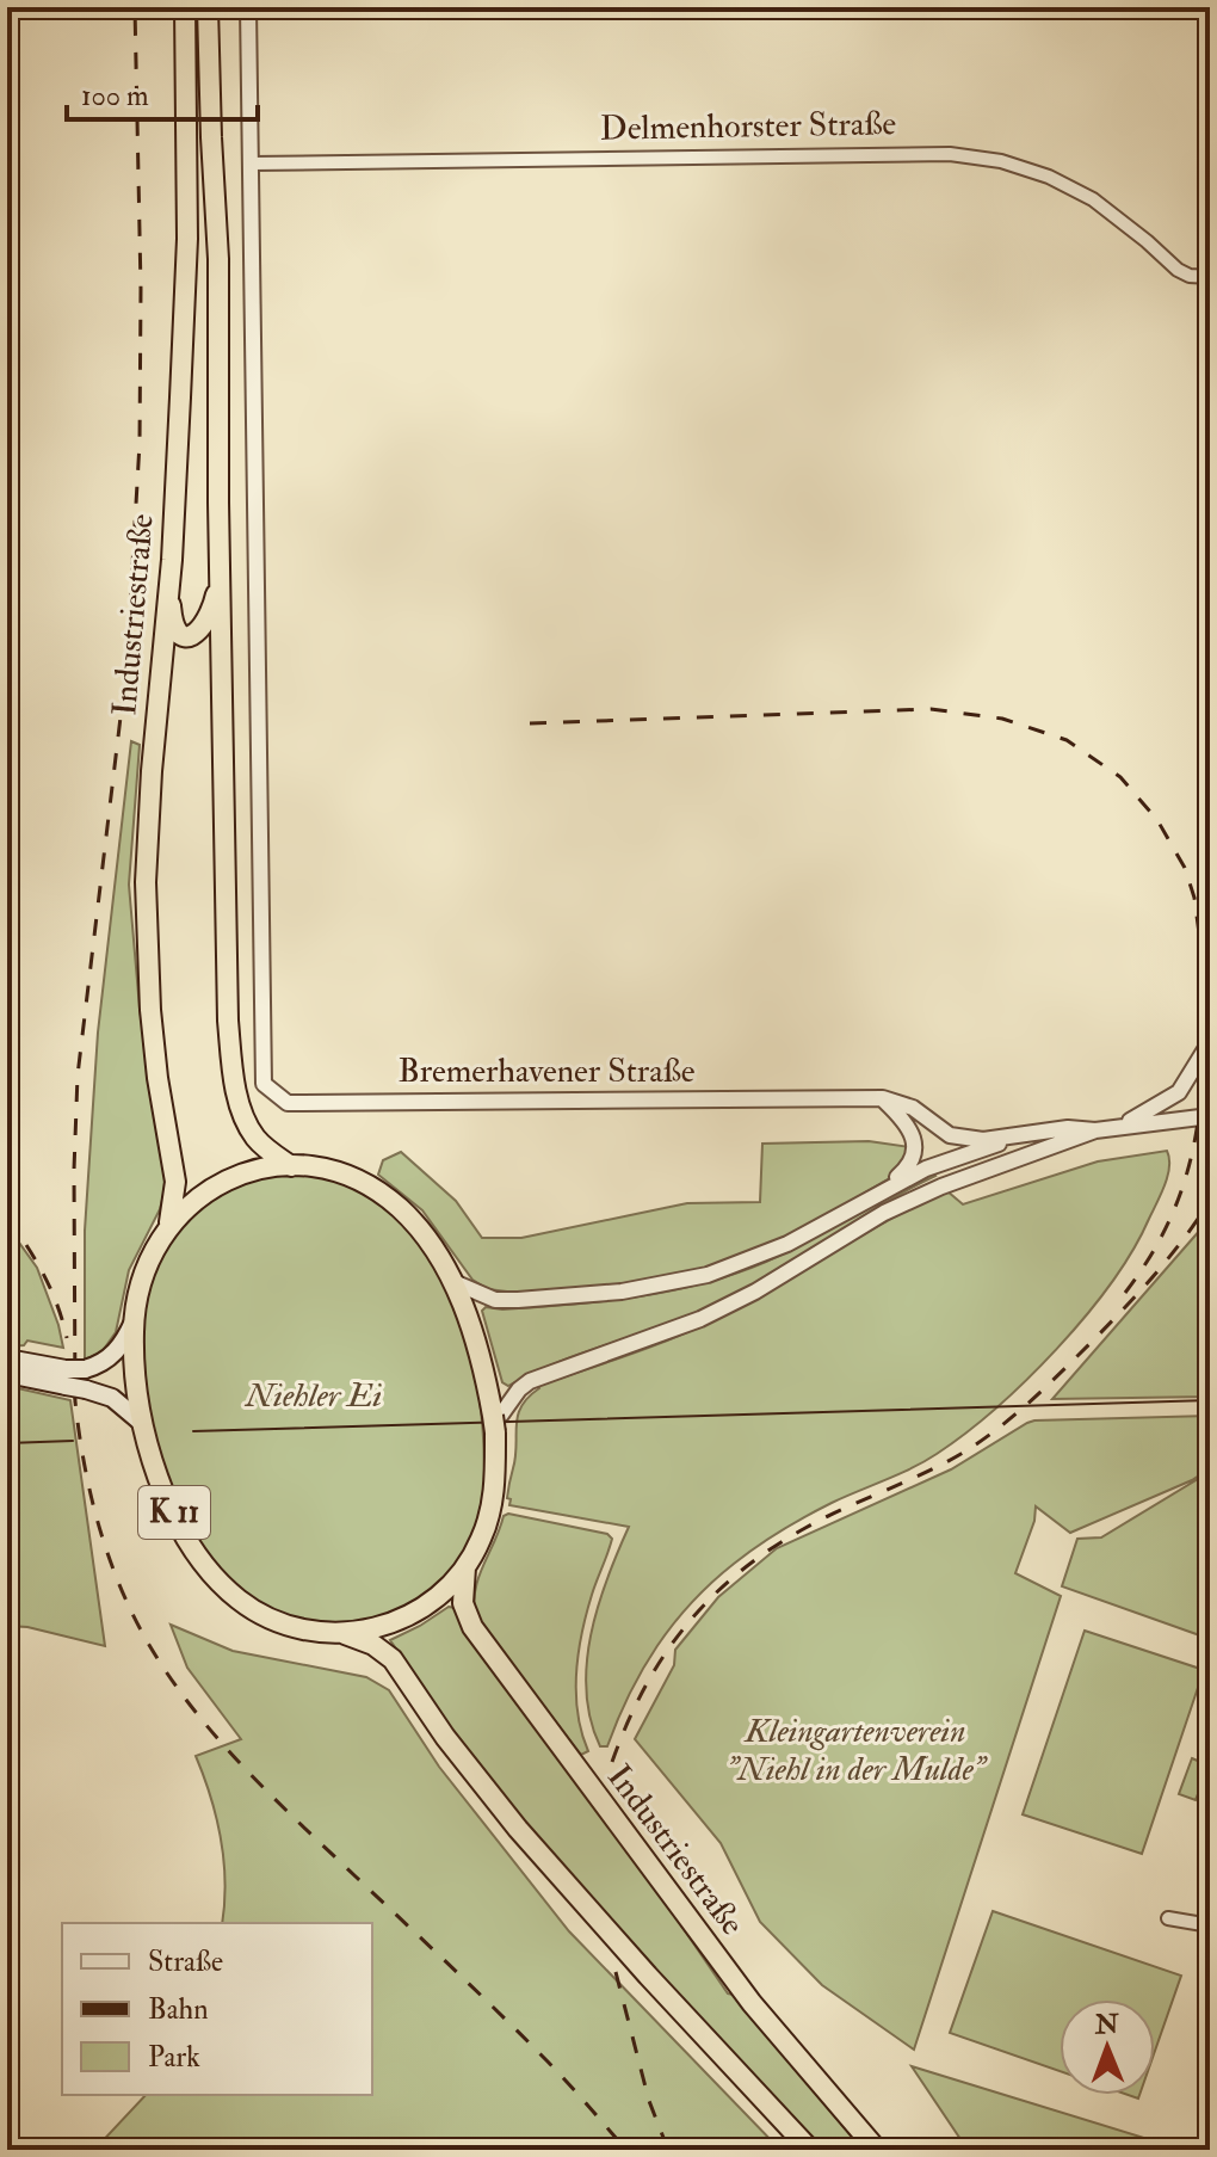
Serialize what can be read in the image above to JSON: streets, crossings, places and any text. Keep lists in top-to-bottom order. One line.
{"streets":{"highway":["Industriestraße","K 11"],"street":["Delmenhorster Straße","Bremerhavener Straße"]},"crossings":[["Delmenhorster Straße","Bremerhavener Straße"],["Industriestraße","K 11"]],"parks":["Niehler Ei","Kleingartenverein \"Niehl in der Mulde\""],"legend":["Straße","Bahn","Park"],"scale_bar":"100 m","north":"top"}
